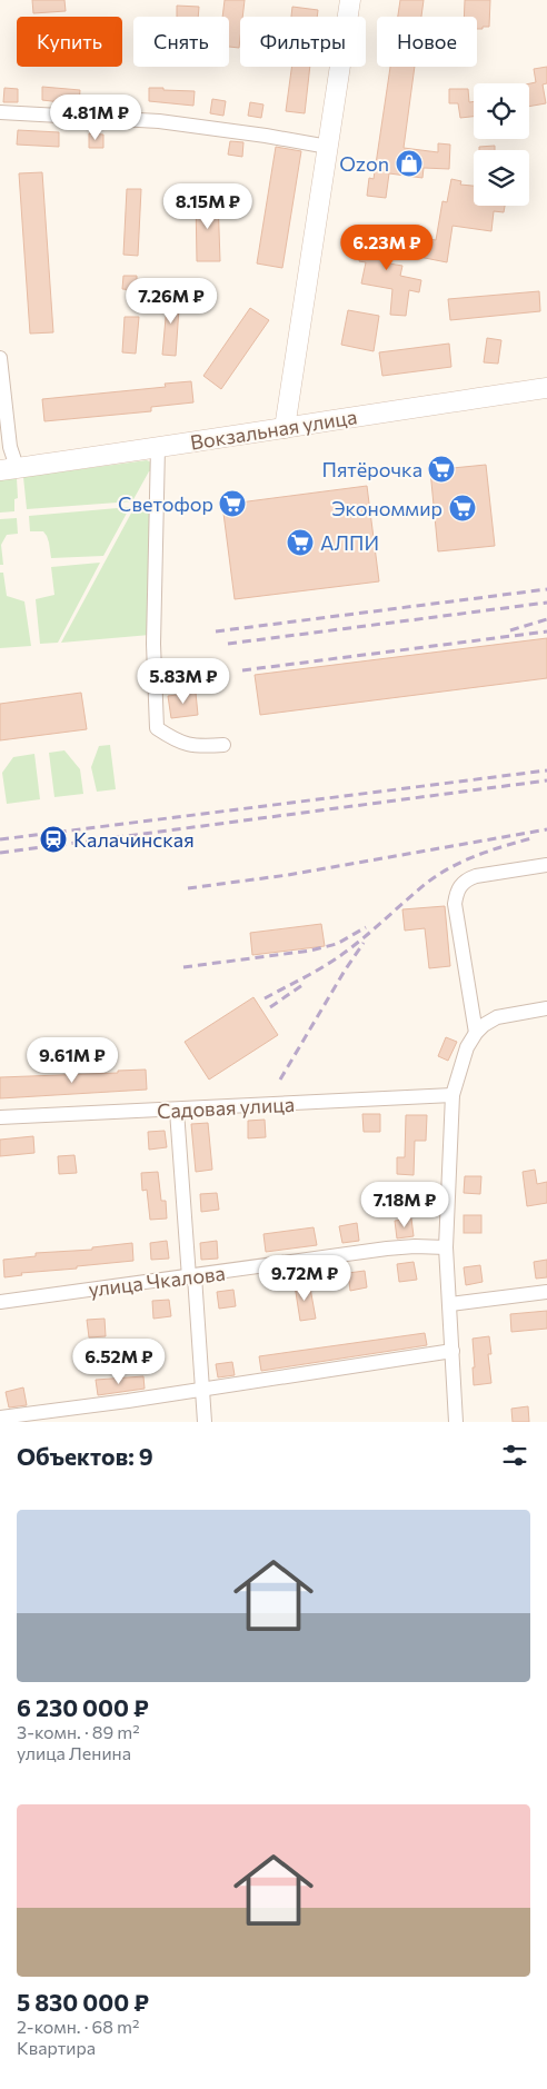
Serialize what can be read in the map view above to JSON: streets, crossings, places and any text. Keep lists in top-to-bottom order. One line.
{"streets":{"main road":["Вокзальная улица"],"street":["Садовая улица","улица Чкалова"]},"places":{"shop":["Ozon"],"supermarket":["Пятёрочка","Светофор","Экономмир","АЛПИ"],"station":["Калачинская"]},"page":{"chip":["Купить","Снять","Фильтры","Новое"],"price":["4.81M ₽","8.15M ₽","6.23M ₽","7.26M ₽","5.83M ₽","9.61M ₽","7.18M ₽","9.72M ₽","6.52M ₽"],"heading":"Объектов: 9","list":[{"name":"6 230 000 ₽","note":"3-комн. · 89 m² · улица Ленина"},{"name":"5 830 000 ₽","note":"2-комн. · 68 m² · Квартира"}]}}
